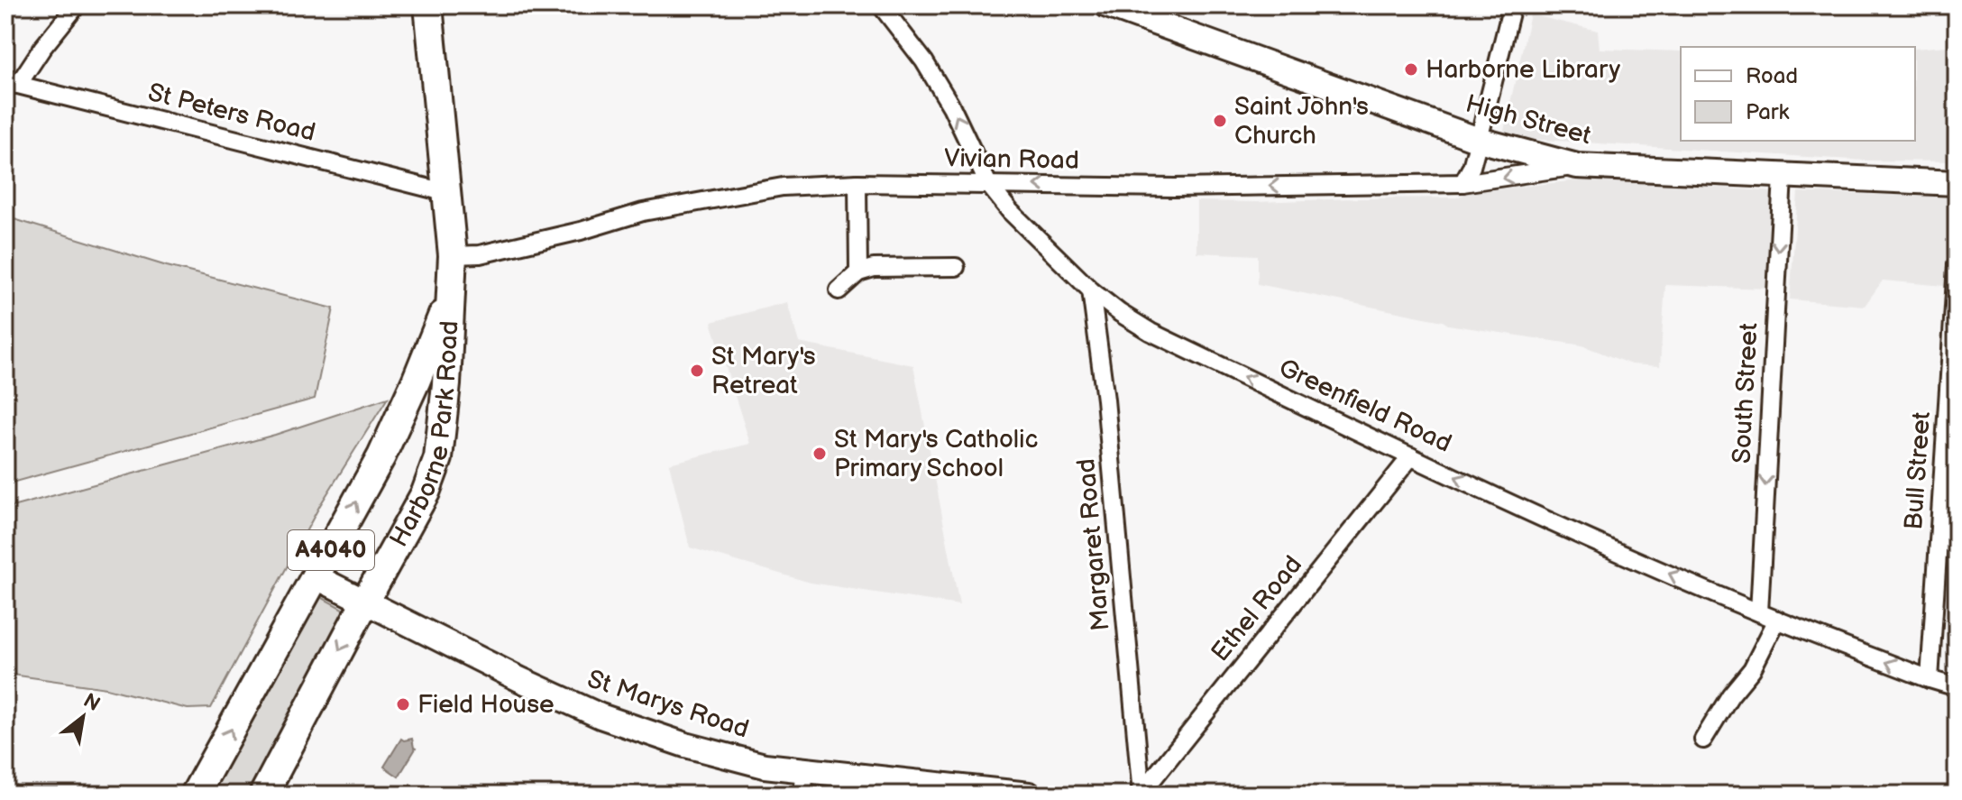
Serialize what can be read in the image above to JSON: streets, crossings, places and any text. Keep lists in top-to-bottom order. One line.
{"streets":{"main road":["High Street","Harborne Park Road","A4040","St Marys Road"],"street":["St Peters Road","Vivian Road","South Street","Greenfield Road","Bull Street","Margaret Road","Ethel Road"]},"crossings":[["St Peters Road","Harborne Park Road"],["High Street","Vivian Road"],["High Street","South Street"],["Vivian Road","Greenfield Road"],["Vivian Road","Harborne Park Road"],["South Street","Greenfield Road"],["Greenfield Road","Bull Street"],["Greenfield Road","Margaret Road"],["Greenfield Road","Ethel Road"],["Harborne Park Road","St Marys Road"],["Margaret Road","Ethel Road"]],"one_way":["Vivian Road","South Street","Greenfield Road"],"places":["Harborne Library","Saint John's Church","St Mary's Retreat","St Mary's Catholic Primary School","Field House"],"legend":["Road","Park"],"north":"top right"}
